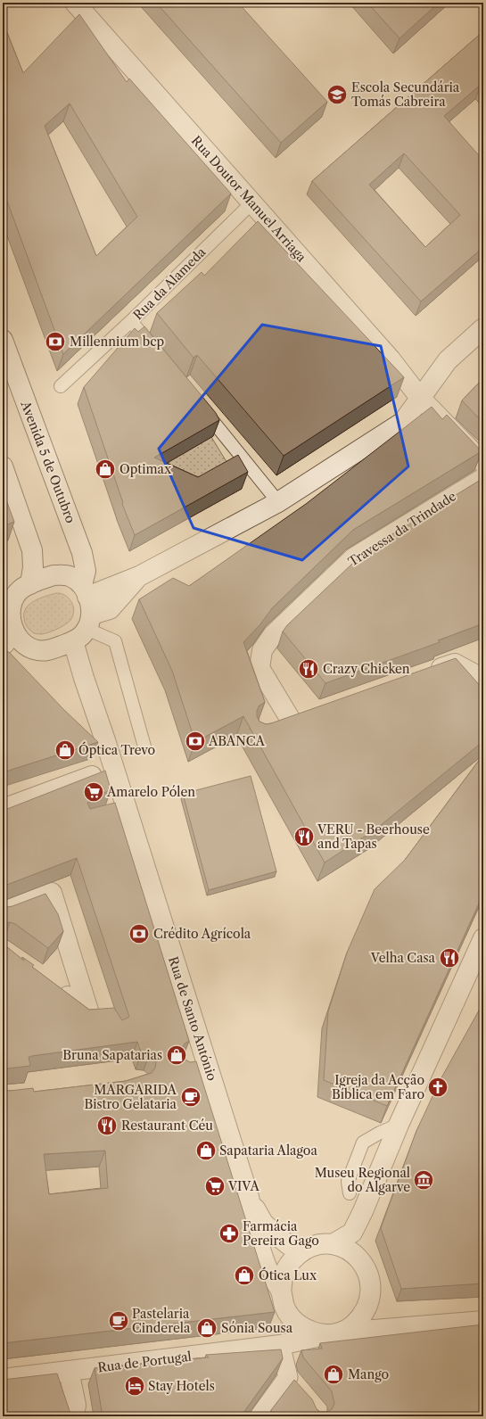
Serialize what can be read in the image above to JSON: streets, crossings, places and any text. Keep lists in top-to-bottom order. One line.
{"streets":{"street":["Rua Doutor Manuel Arriaga","Avenida 5 de Outubro","Travessa da Trindade","Rua de Santo António","Rua de Portugal"],"lane":["Rua da Alameda"]},"crossings":[["Rua Doutor Manuel Arriaga","Rua da Alameda"],["Avenida 5 de Outubro","Rua de Santo António"]],"places":{"school or university":["Escola Secundária Tomás Cabreira"],"bank":["Millennium bcp","ABANCA","Crédito Agrícola"],"shop":["Optimax","Óptica Trevo","Bruna Sapatarias","Sapataria Alagoa","Ótica Lux","Sónia Sousa","Mango"],"restaurant":["Crazy Chicken","VERU - Beerhouse and Tapas","Velha Casa","Restaurant Céu"],"supermarket":["Amarelo Pólen","VIVA"],"church":["Igreja da Acção Bíblica em Faro"],"cafe":["MARGARIDA Bistro Gelataria","Pastelaria Cinderela"],"museum":["Museu Regional do Algarve"],"pharmacy":["Farmácia Pereira Gago"],"hotel":["Stay Hotels"]}}
